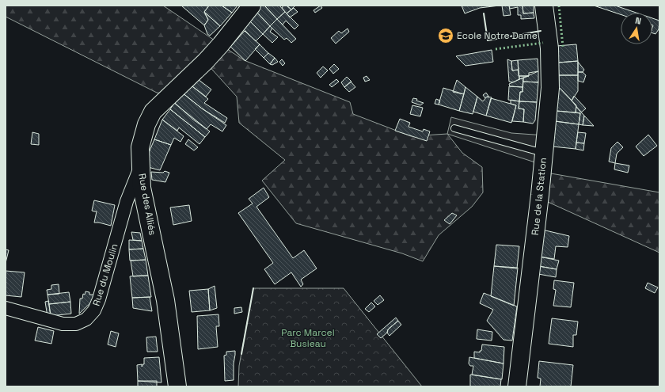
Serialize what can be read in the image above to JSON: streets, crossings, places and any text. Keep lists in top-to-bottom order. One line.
{"streets":{"street":["Rue de la Station","Rue des Alliés","Rue du Moulin"]},"crossings":[["Rue des Alliés","Rue du Moulin"]],"parks":["Parc Marcel Busieau"],"places":{"school or university":["Ecole Notre Dame"]},"north":"top"}
